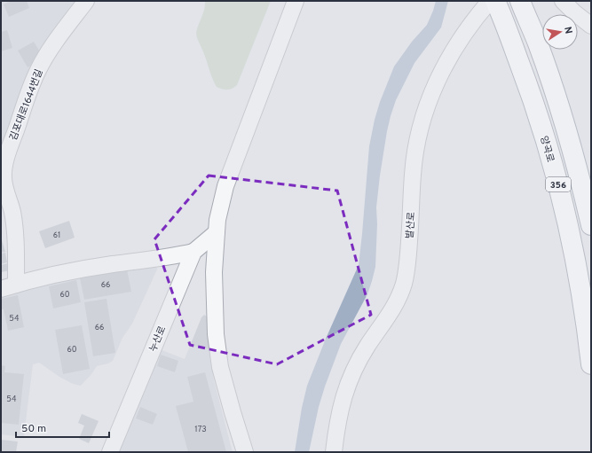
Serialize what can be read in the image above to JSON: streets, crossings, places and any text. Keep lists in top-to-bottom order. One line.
{"streets":{"highway":["양곡로","356"],"street":["김포대로1644번길","발산로","누산로"]},"crossings":[["양곡로","발산로"]],"house_numbers":["61","66","60","54","66","60","54","173"],"scale_bar":"50 m","north":"right"}
